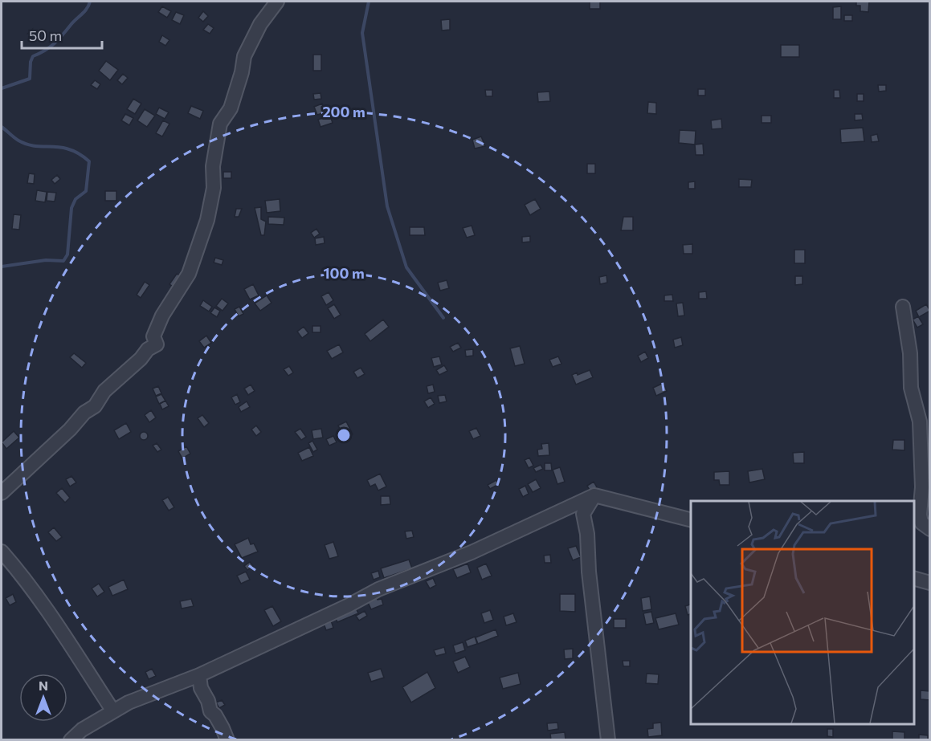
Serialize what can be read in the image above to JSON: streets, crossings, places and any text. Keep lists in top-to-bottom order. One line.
{"scale_bar":"50 m","north":"top","rings":["200 m","100 m"]}
